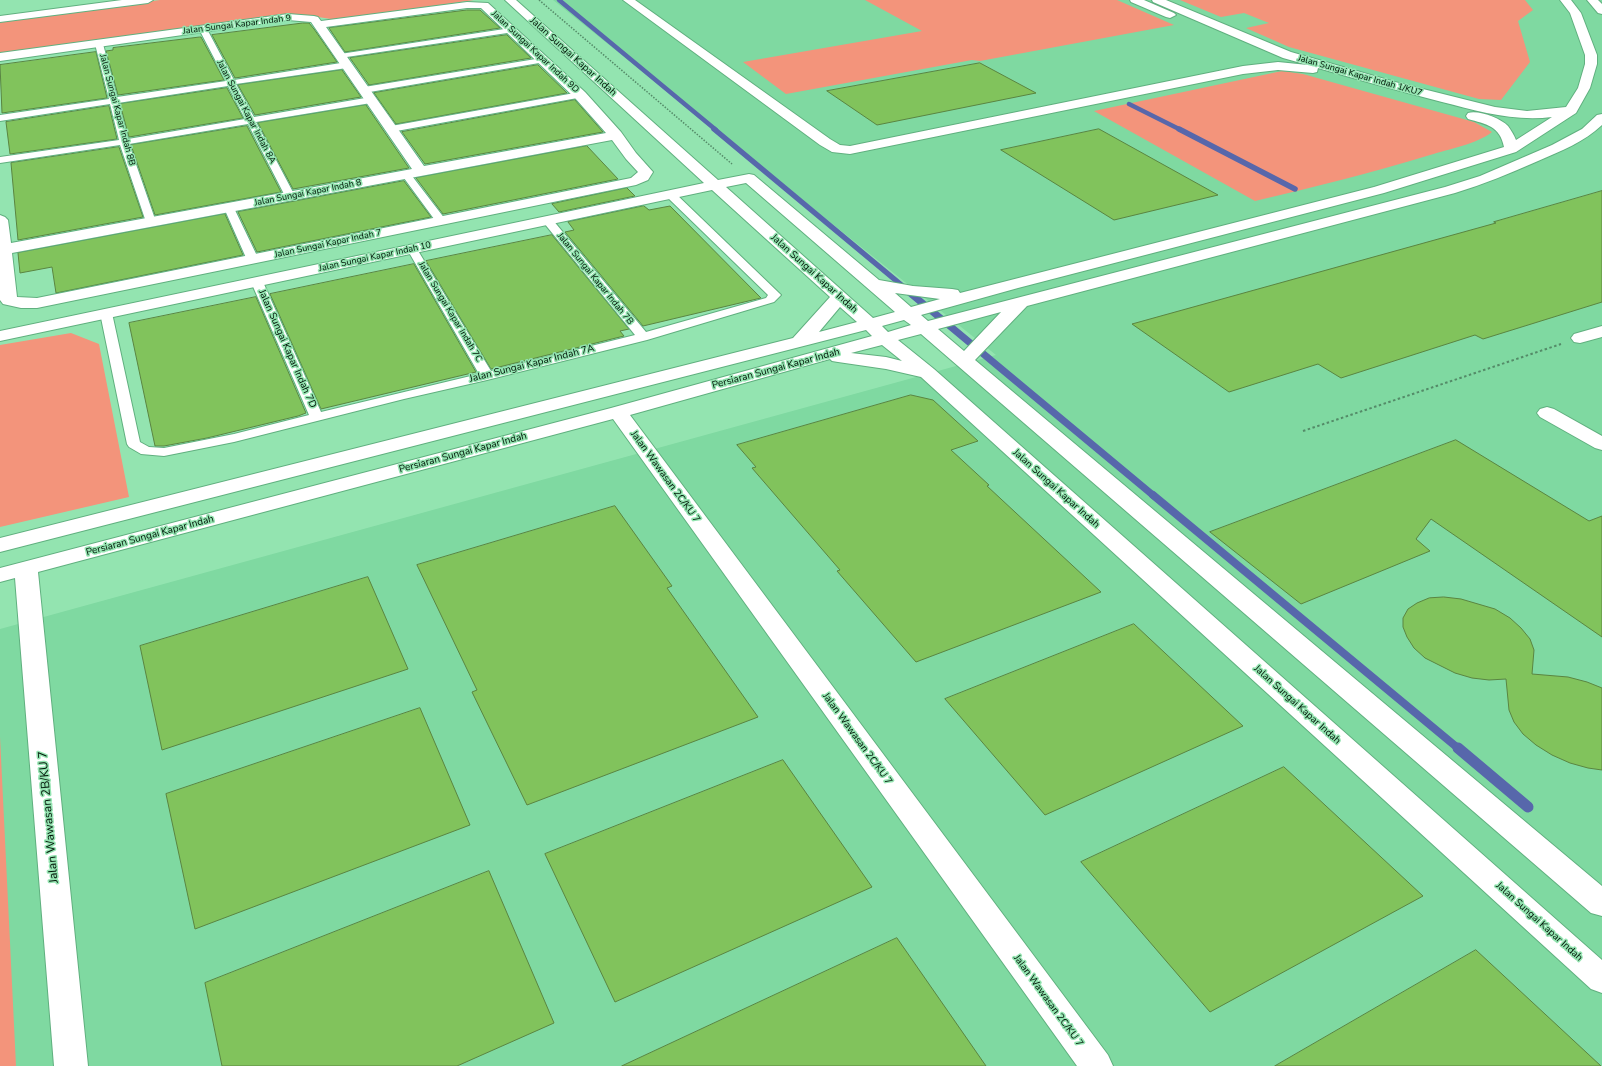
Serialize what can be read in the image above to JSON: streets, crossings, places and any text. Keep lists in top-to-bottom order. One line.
{"streets":{"street":["Jalan Sungai Kapar Indah 9","Jalan Sungai Kapar Indah 9D","Jalan Sungai Kapar Indah","Jalan Sungai Kapar Indah 1/KU7","Jalan Sungai Kapar Indah 8","Jalan Sungai Kapar Indah 7","Jalan Sungai Kapar Indah 10","Persiaran Sungai Kapar Indah","Jalan Wawasan 2C/KU 7","Jalan Wawasan 2B/KU 7"],"lane":["Jalan Sungai Kapar Indah 8B","Jalan Sungai Kapar Indah 8A","Jalan Sungai Kapar Indah 7B","Jalan Sungai Kapar Indah 7C","Jalan Sungai Kapar Indah 7D","Jalan Sungai Kapar Indah 7A"]},"crossings":[["Jalan Sungai Kapar Indah 9","Jalan Sungai Kapar Indah 9D"],["Jalan Sungai Kapar Indah 9","Jalan Sungai Kapar Indah 8B"],["Jalan Sungai Kapar Indah 9","Jalan Sungai Kapar Indah 8A"],["Jalan Sungai Kapar Indah 9D","Jalan Sungai Kapar Indah 8"],["Jalan Sungai Kapar Indah 9D","Jalan Sungai Kapar Indah 7"],["Jalan Sungai Kapar Indah","Jalan Sungai Kapar Indah 10"],["Jalan Sungai Kapar Indah","Persiaran Sungai Kapar Indah"],["Jalan Sungai Kapar Indah 8B","Jalan Sungai Kapar Indah 8"],["Jalan Sungai Kapar Indah 8A","Jalan Sungai Kapar Indah 8"],["Jalan Sungai Kapar Indah 8","Jalan Sungai Kapar Indah 7"],["Jalan Sungai Kapar Indah 10","Jalan Sungai Kapar Indah 7B"],["Jalan Sungai Kapar Indah 10","Jalan Sungai Kapar Indah 7C"],["Jalan Sungai Kapar Indah 10","Jalan Sungai Kapar Indah 7D"],["Jalan Sungai Kapar Indah 10","Jalan Sungai Kapar Indah 7A"],["Jalan Sungai Kapar Indah 7B","Jalan Sungai Kapar Indah 7A"],["Jalan Sungai Kapar Indah 7C","Jalan Sungai Kapar Indah 7A"],["Jalan Sungai Kapar Indah 7D","Jalan Sungai Kapar Indah 7A"],["Persiaran Sungai Kapar Indah","Jalan Wawasan 2C/KU 7"],["Persiaran Sungai Kapar Indah","Jalan Wawasan 2B/KU 7"]]}
